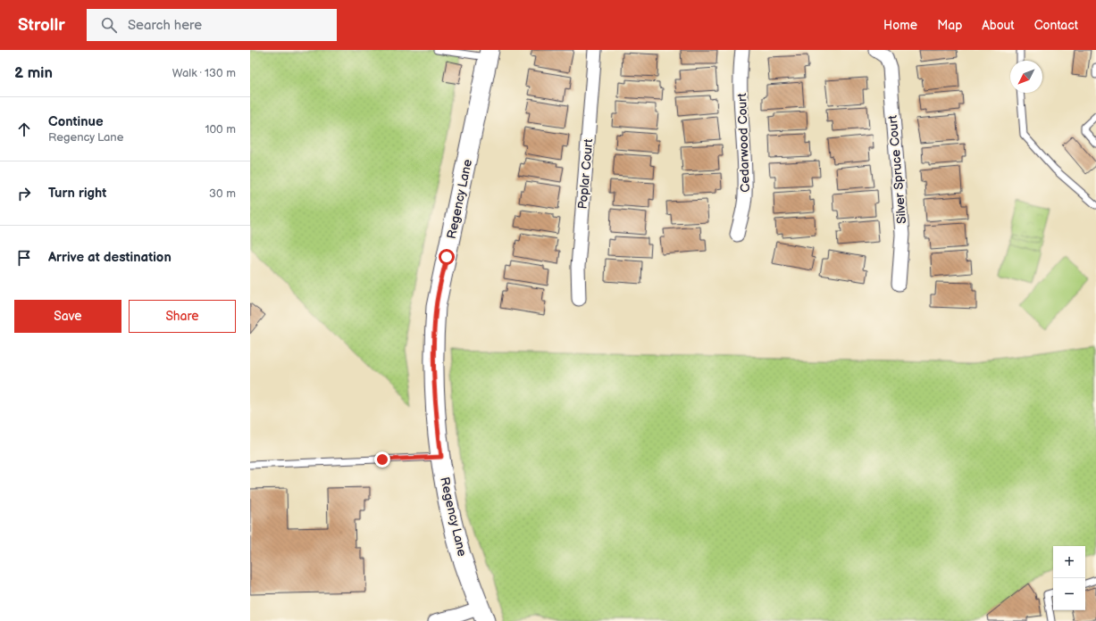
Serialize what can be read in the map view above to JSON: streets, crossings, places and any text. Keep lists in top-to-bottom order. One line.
{"streets":{"street":["Cedarwood Court","Silver Spruce Court","Poplar Court","Regency Lane"]},"north":"bottom left","page":{"header":"Strollr","search":"Search here","nav":["Home","Map","About","Contact"],"heading":["2 min","Walk · 130 m"],"list":[["Continue","Regency Lane","100 m"],["Turn right","30 m"],"Arrive at destination"],"buttons":["Save","Share"],"map_buttons":["+","−"]}}
